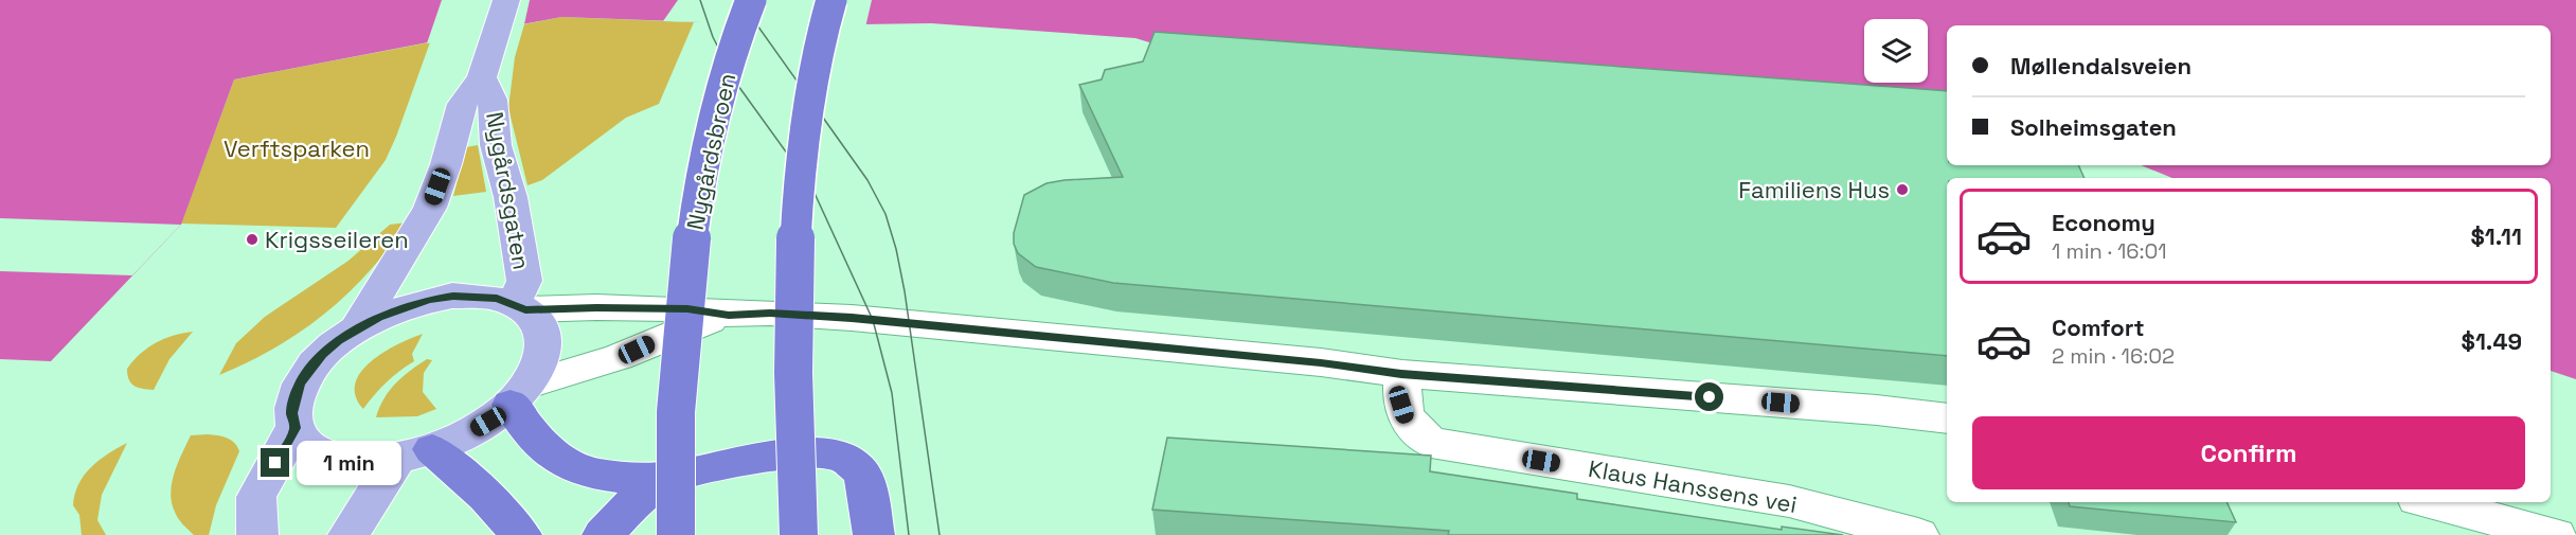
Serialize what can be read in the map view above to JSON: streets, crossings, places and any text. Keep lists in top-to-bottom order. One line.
{"streets":{"highway":["Nygårdsbroen"],"main road":["Nygårdsgaten"],"street":["Klaus Hanssens vei"]},"parks":["Verftsparken"],"places":["Familiens Hus","Krigsseileren"],"page":{"banner":["Møllendalsveien","Solheimsgaten"],"list":[{"name":"Economy","note":"1 min · 16:01","value":"$1.11"},{"name":"Comfort","note":"2 min · 16:02","value":"$1.49"}],"buttons":"Confirm","bubble":"1 min"}}
